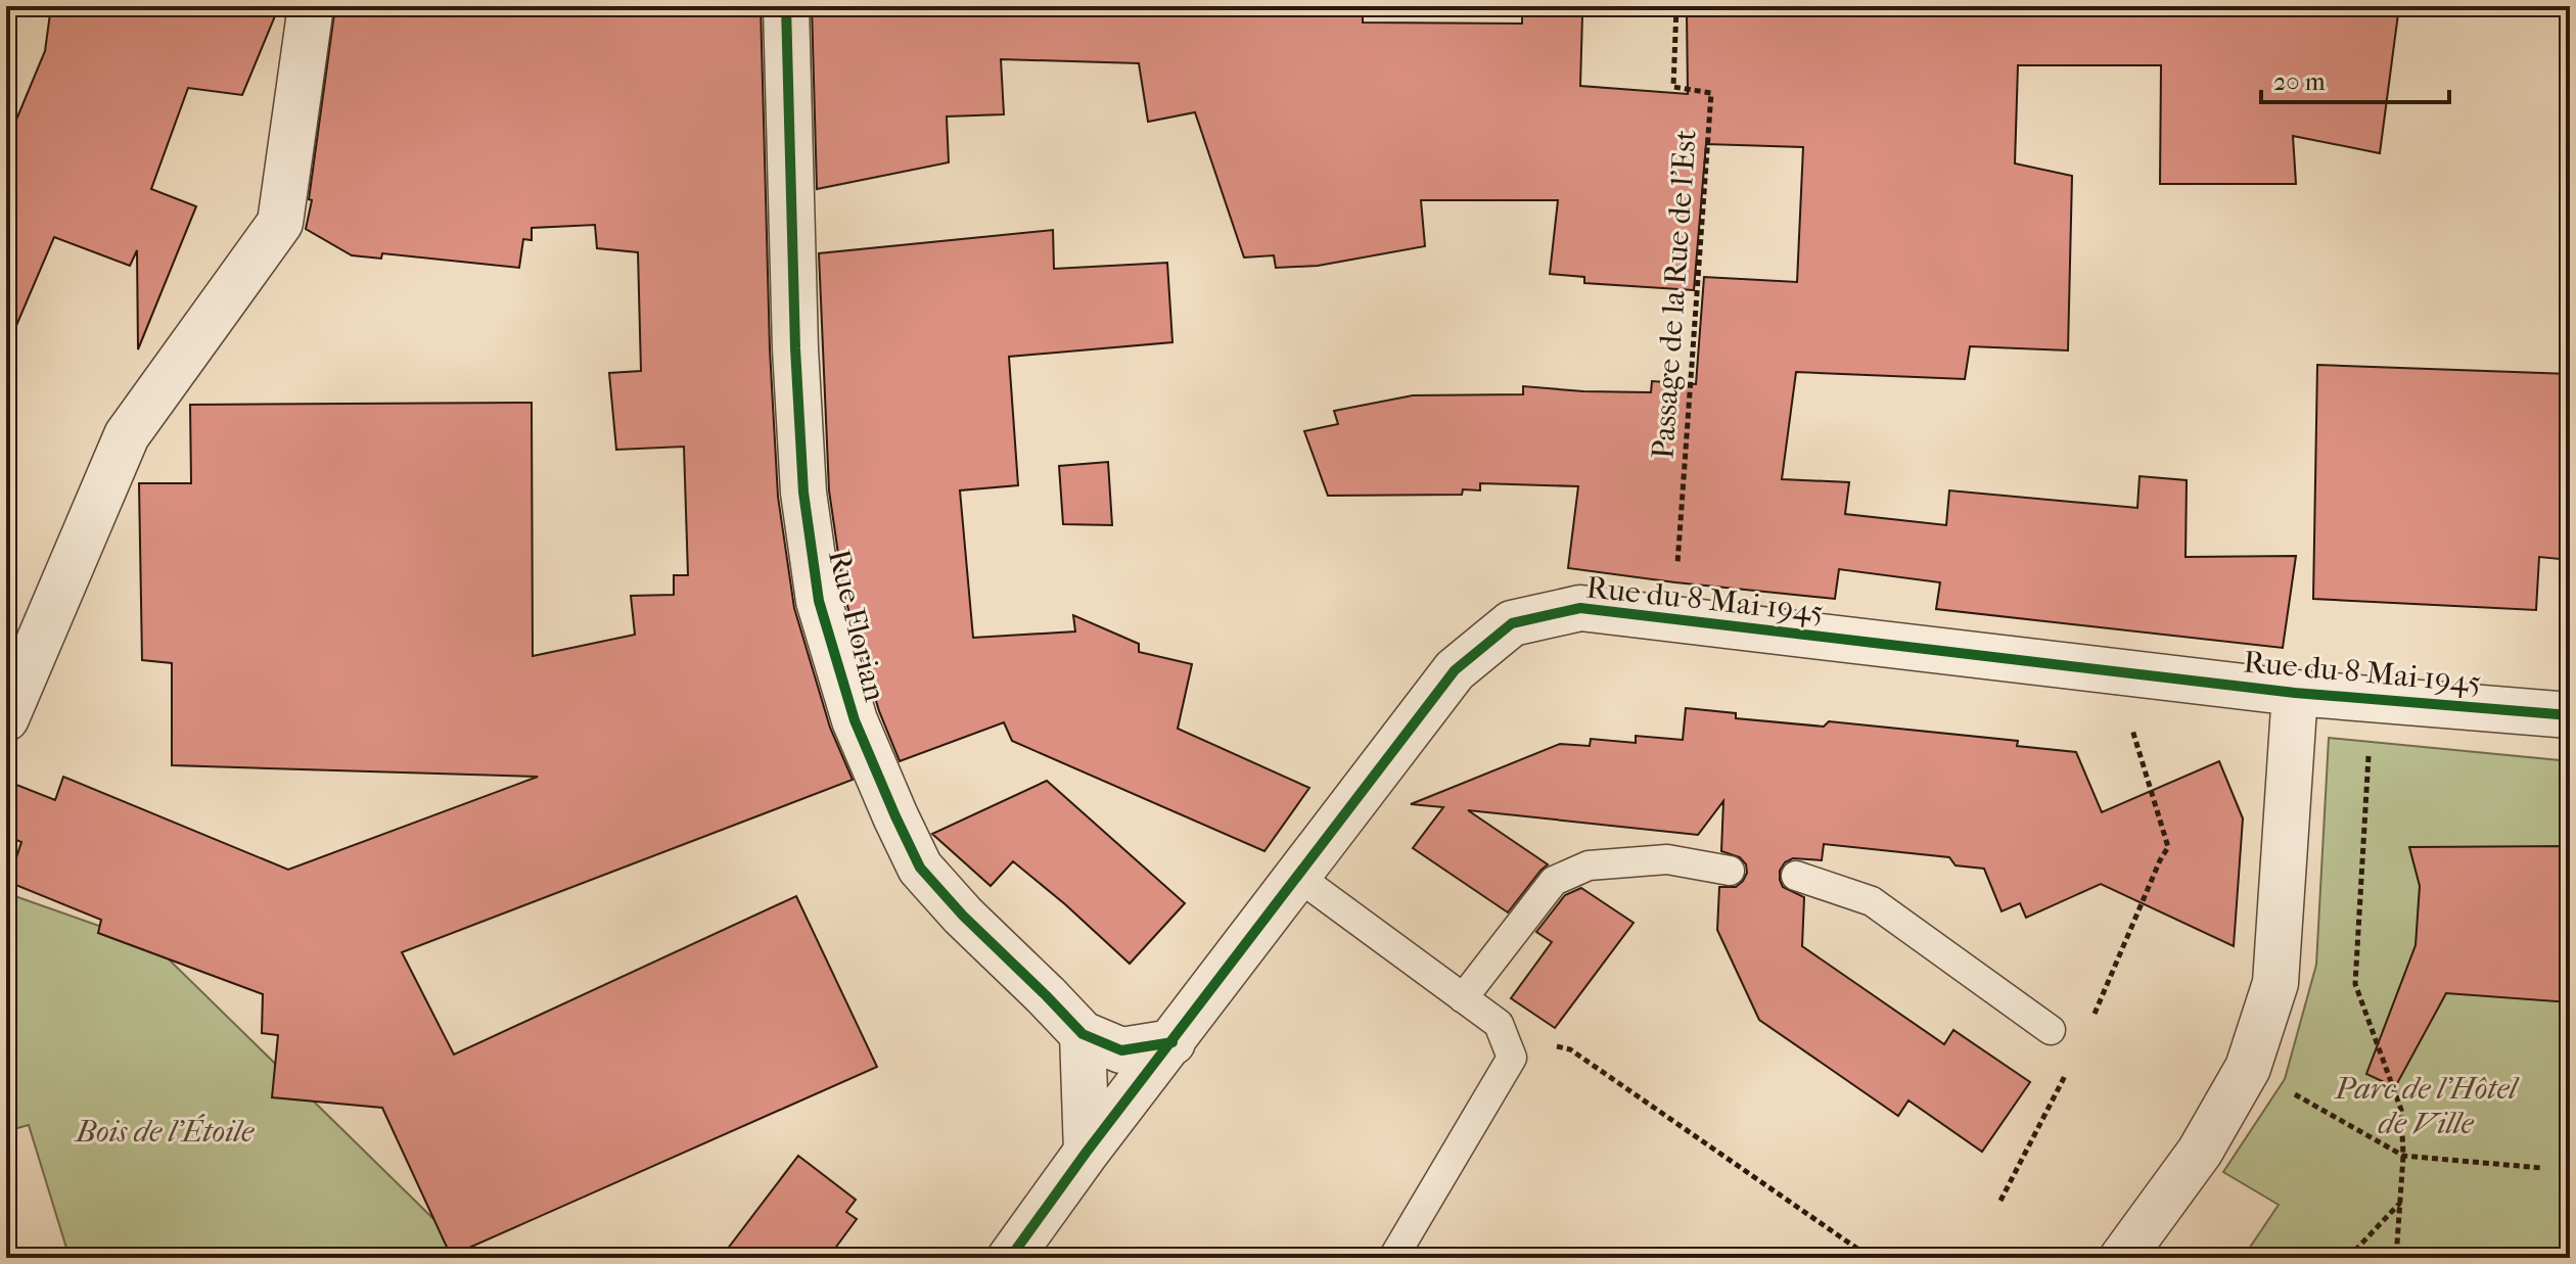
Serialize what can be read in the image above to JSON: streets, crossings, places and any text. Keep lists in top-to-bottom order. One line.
{"streets":{"street":["Rue du 8 Mai 1945","Rue Florian"],"path":["Passage de la Rue de l'Est"]},"crossings":[["Passage de la Rue de l'Est","Rue du 8 Mai 1945"],["Rue du 8 Mai 1945","Rue Florian"]],"parks":["Parc de l'Hôtel de Ville","Bois de l'Étoile"],"scale_bar":"20 m"}
